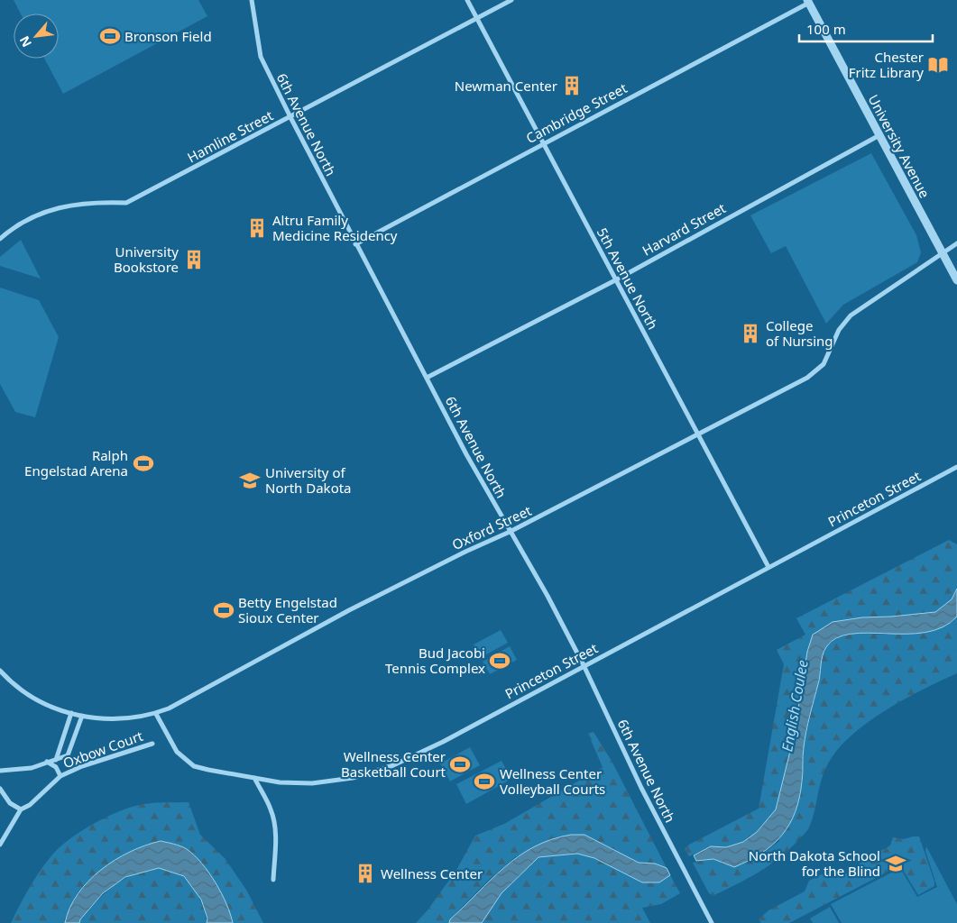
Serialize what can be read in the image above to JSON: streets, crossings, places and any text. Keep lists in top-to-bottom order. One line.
{"streets":{"street":["Cambridge Street","6th Avenue North","Hamline Street","University Avenue","Harvard Street","5th Avenue North","Princeton Street","Oxford Street","Oxbow Court"]},"crossings":[["Cambridge Street","6th Avenue North"],["Cambridge Street","University Avenue"],["Cambridge Street","5th Avenue North"],["6th Avenue North","Hamline Street"],["6th Avenue North","Harvard Street"],["6th Avenue North","Princeton Street"],["6th Avenue North","Oxford Street"],["Hamline Street","5th Avenue North"],["University Avenue","Harvard Street"],["University Avenue","Oxford Street"],["Harvard Street","5th Avenue North"],["5th Avenue North","Princeton Street"],["5th Avenue North","Oxford Street"],["Princeton Street","Oxford Street"],["Oxford Street","Oxbow Court"]],"water":["English Coulee"],"places":{"sports":["Bronson Field","Ralph Engelstad Arena","Betty Engelstad Sioux Center","Bud Jacobi Tennis Complex","Wellness Center Basketball Court","Wellness Center Volleyball Courts"],"library":["Chester Fritz Library"],"building":["Newman Center","Altru Family Medicine Residency","University Bookstore","College of Nursing","Wellness Center"],"school or university":["University of North Dakota","North Dakota School for the Blind"]},"scale_bar":"100 m","north":"bottom left"}
